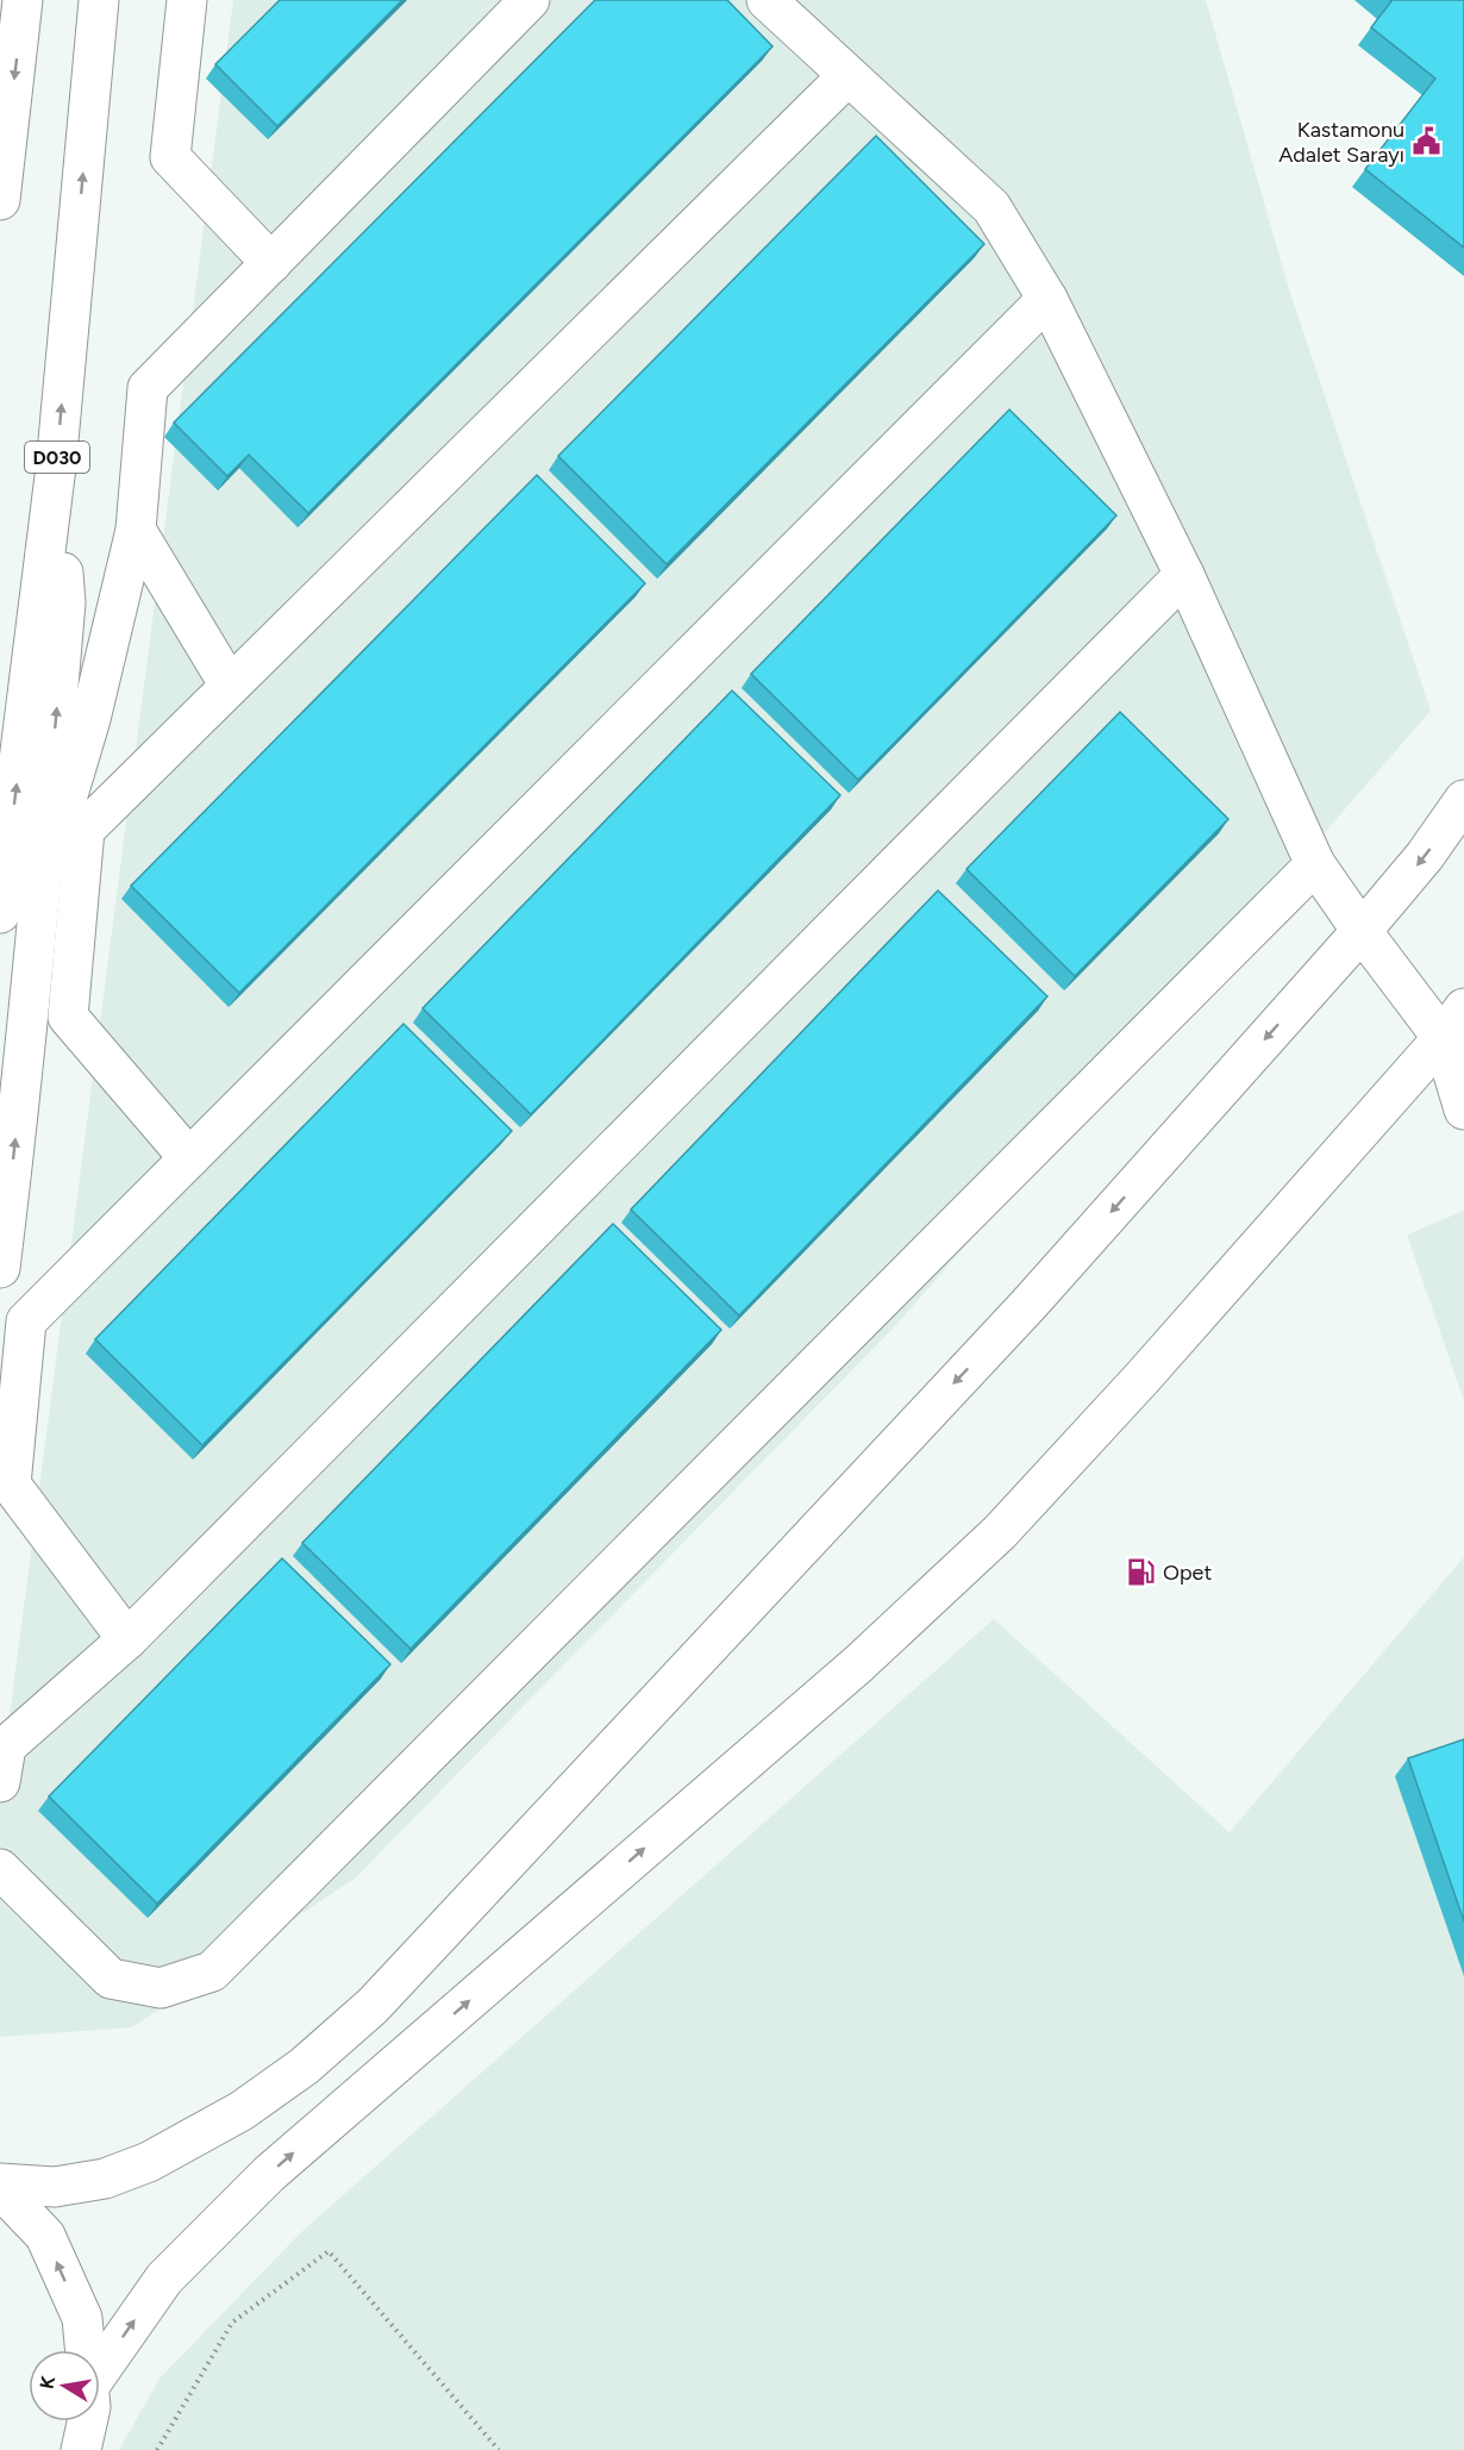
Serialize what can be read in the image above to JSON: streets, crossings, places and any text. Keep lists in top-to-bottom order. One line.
{"streets":{"main road":["D030"]},"places":{"public building":["Kastamonu Adalet Sarayı"],"fuel station":["Opet"]},"north":"left"}
